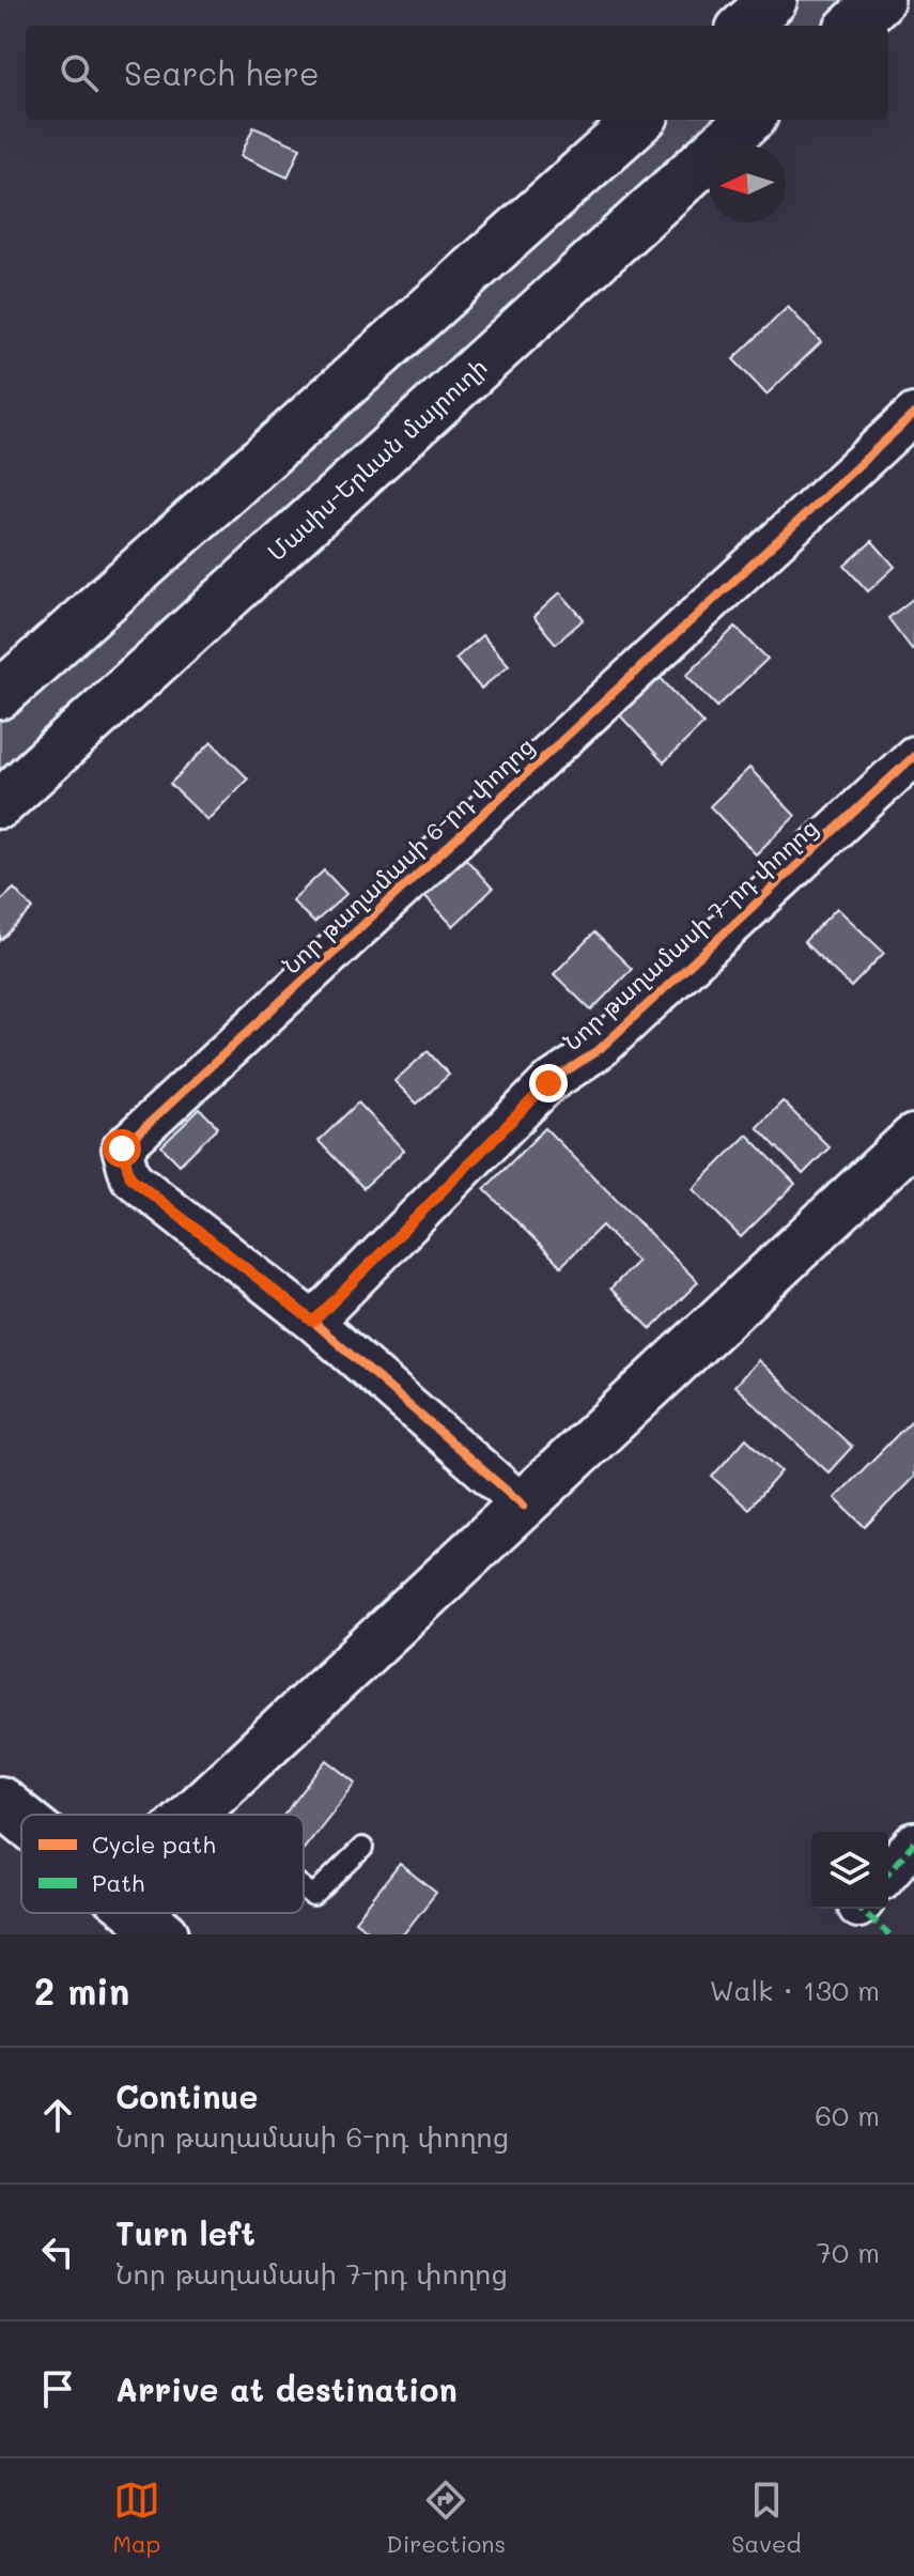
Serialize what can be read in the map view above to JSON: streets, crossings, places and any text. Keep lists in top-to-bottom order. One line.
{"streets":{"main road":["Մասիս-Երևան մայրուղի"],"street":["Նոր թաղամասի 6-րդ փողոց","Նոր թաղամասի 7-րդ փողոց"]},"crossings":[["Նոր թաղամասի 6-րդ փողոց","Նոր թաղամասի 7-րդ փողոց"]],"legend":["Cycle path","Path"],"north":"left","page":{"search":"Search here","heading":["2 min","Walk · 130 m"],"list":[["Continue","Նոր թաղամասի 6-րդ փողոց","60 m"],["Turn left","Նոր թաղամասի 7-րդ փողոց","70 m"],"Arrive at destination"],"nav":["Map","Directions","Saved"]}}
